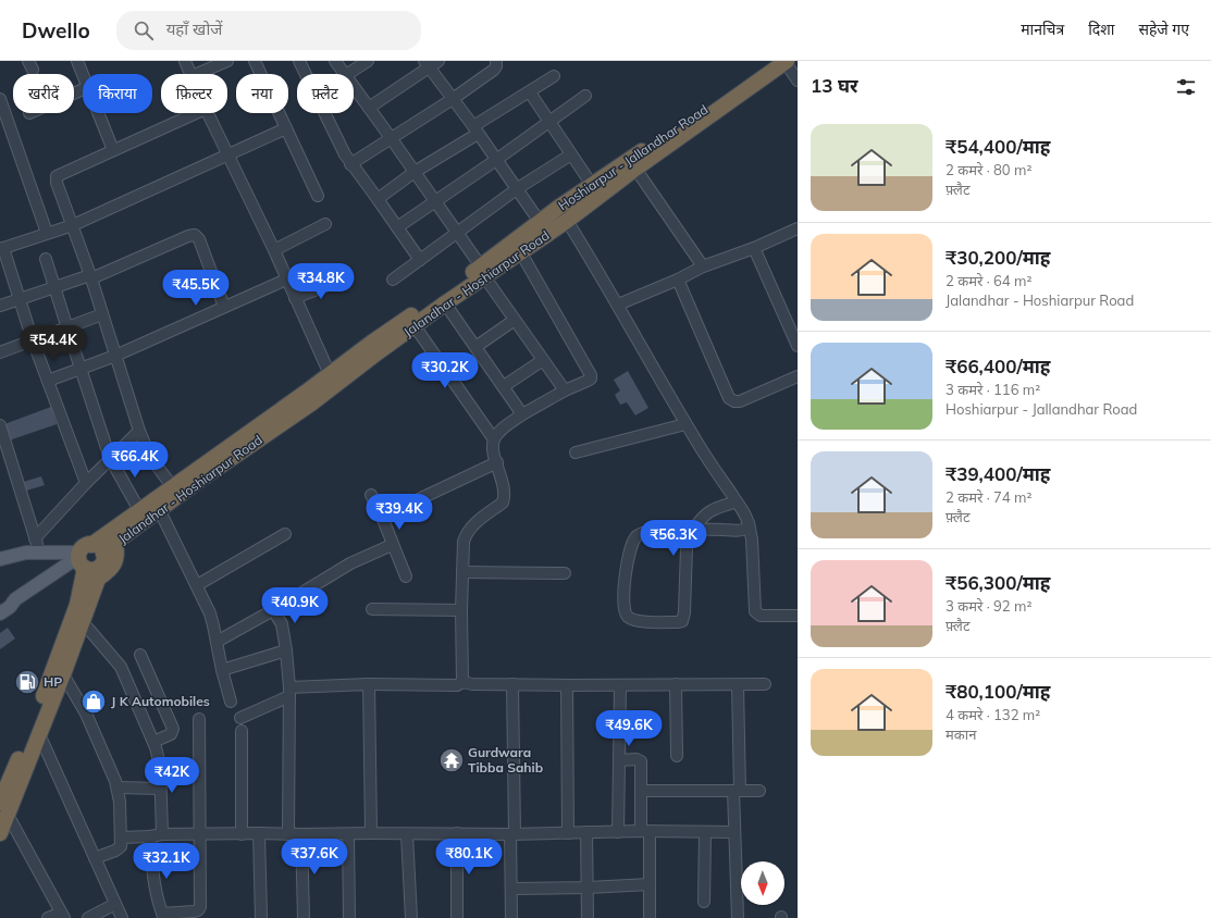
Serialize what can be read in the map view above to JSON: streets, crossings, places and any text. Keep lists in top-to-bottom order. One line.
{"streets":{"highway":["Hoshiarpur - Jallandhar Road","Jalandhar - Hoshiarpur Road"]},"crossings":[["Hoshiarpur - Jallandhar Road","Jalandhar - Hoshiarpur Road"]],"places":{"fuel station":["HP"],"shop":["J K Automobiles"],"temple":["Gurdwara Tibba Sahib"]},"north":"bottom","page":{"header":"Dwello","search":"यहाँ खोजें","nav":["मानचित्र","दिशा","सहेजे गए"],"heading":"13 घर","chip":["खरीदें","किराया","फ़िल्टर","नया","फ़्लैट"],"list":[{"name":"₹54,400/माह","note":"2 कमरे · 80 m² · फ़्लैट"},{"name":"₹30,200/माह","note":"2 कमरे · 64 m² · Jalandhar - Hoshiarpur Road"},{"name":"₹66,400/माह","note":"3 कमरे · 116 m² · Hoshiarpur - Jallandhar Road"},{"name":"₹39,400/माह","note":"2 कमरे · 74 m² · फ़्लैट"},{"name":"₹56,300/माह","note":"3 कमरे · 92 m² · फ़्लैट"},{"name":"₹80,100/माह","note":"4 कमरे · 132 m² · मकान"}],"price":["₹34.8K","₹45.5K","₹54.4K","₹30.2K","₹66.4K","₹39.4K","₹56.3K","₹40.9K","₹49.6K","₹42K","₹37.6K","₹80.1K","₹32.1K"]}}
